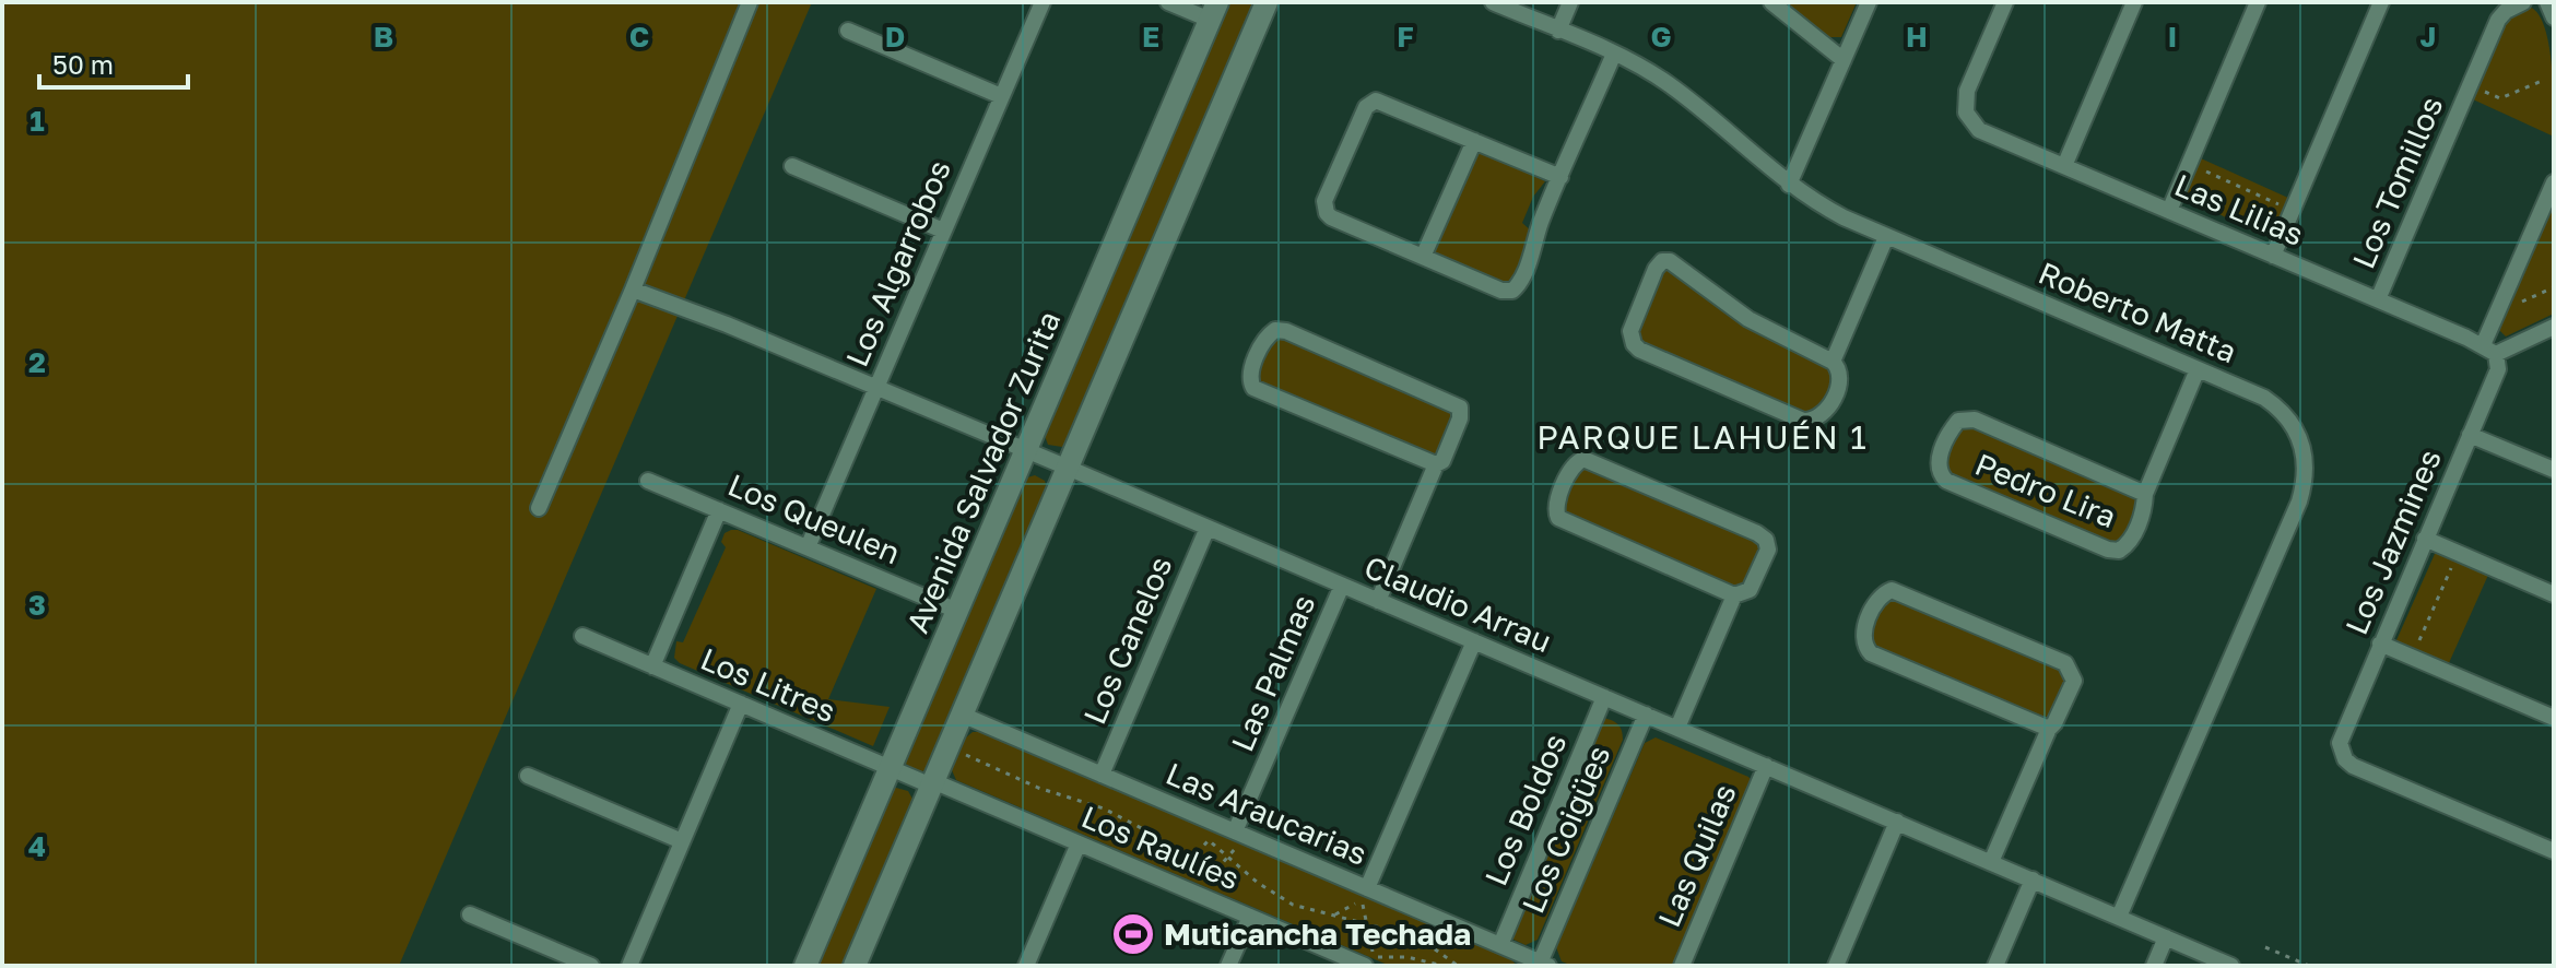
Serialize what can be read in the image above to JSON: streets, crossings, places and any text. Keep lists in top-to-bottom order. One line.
{"streets":{"main road":["Avenida Salvador Zurita"],"street":["Los Tomillos","Las Lilias","Los Algarrobos","Roberto Matta","Pedro Lira","Los Queulen","Los Jazmines","Claudio Arrau","Los Canelos","Las Palmas","Los Litres","Los Boldos","Las Araucarias","Los Coigües","Los Raulíes","Las Quilas"]},"crossings":[["Los Tomillos","Las Lilias"],["Las Lilias","Los Jazmines"],["Los Algarrobos","Los Queulen"],["Los Algarrobos","Claudio Arrau"],["Roberto Matta","Pedro Lira"],["Roberto Matta","Claudio Arrau"],["Avenida Salvador Zurita","Los Queulen"],["Avenida Salvador Zurita","Claudio Arrau"],["Avenida Salvador Zurita","Los Litres"],["Claudio Arrau","Los Canelos"],["Claudio Arrau","Las Palmas"],["Claudio Arrau","Los Boldos"],["Claudio Arrau","Los Coigües"],["Claudio Arrau","Las Quilas"],["Los Canelos","Las Araucarias"],["Las Palmas","Las Araucarias"],["Los Litres","Los Raulíes"],["Los Boldos","Las Araucarias"],["Las Araucarias","Los Coigües"]],"districts":["PARQUE LAHUÉN 1"],"places":{"sports":["Muticancha Techada"]},"scale_bar":"50 m","grid":{"columns":["B","C","D","E","F","G","H","I","J"],"rows":["1","2","3","4"]}}
